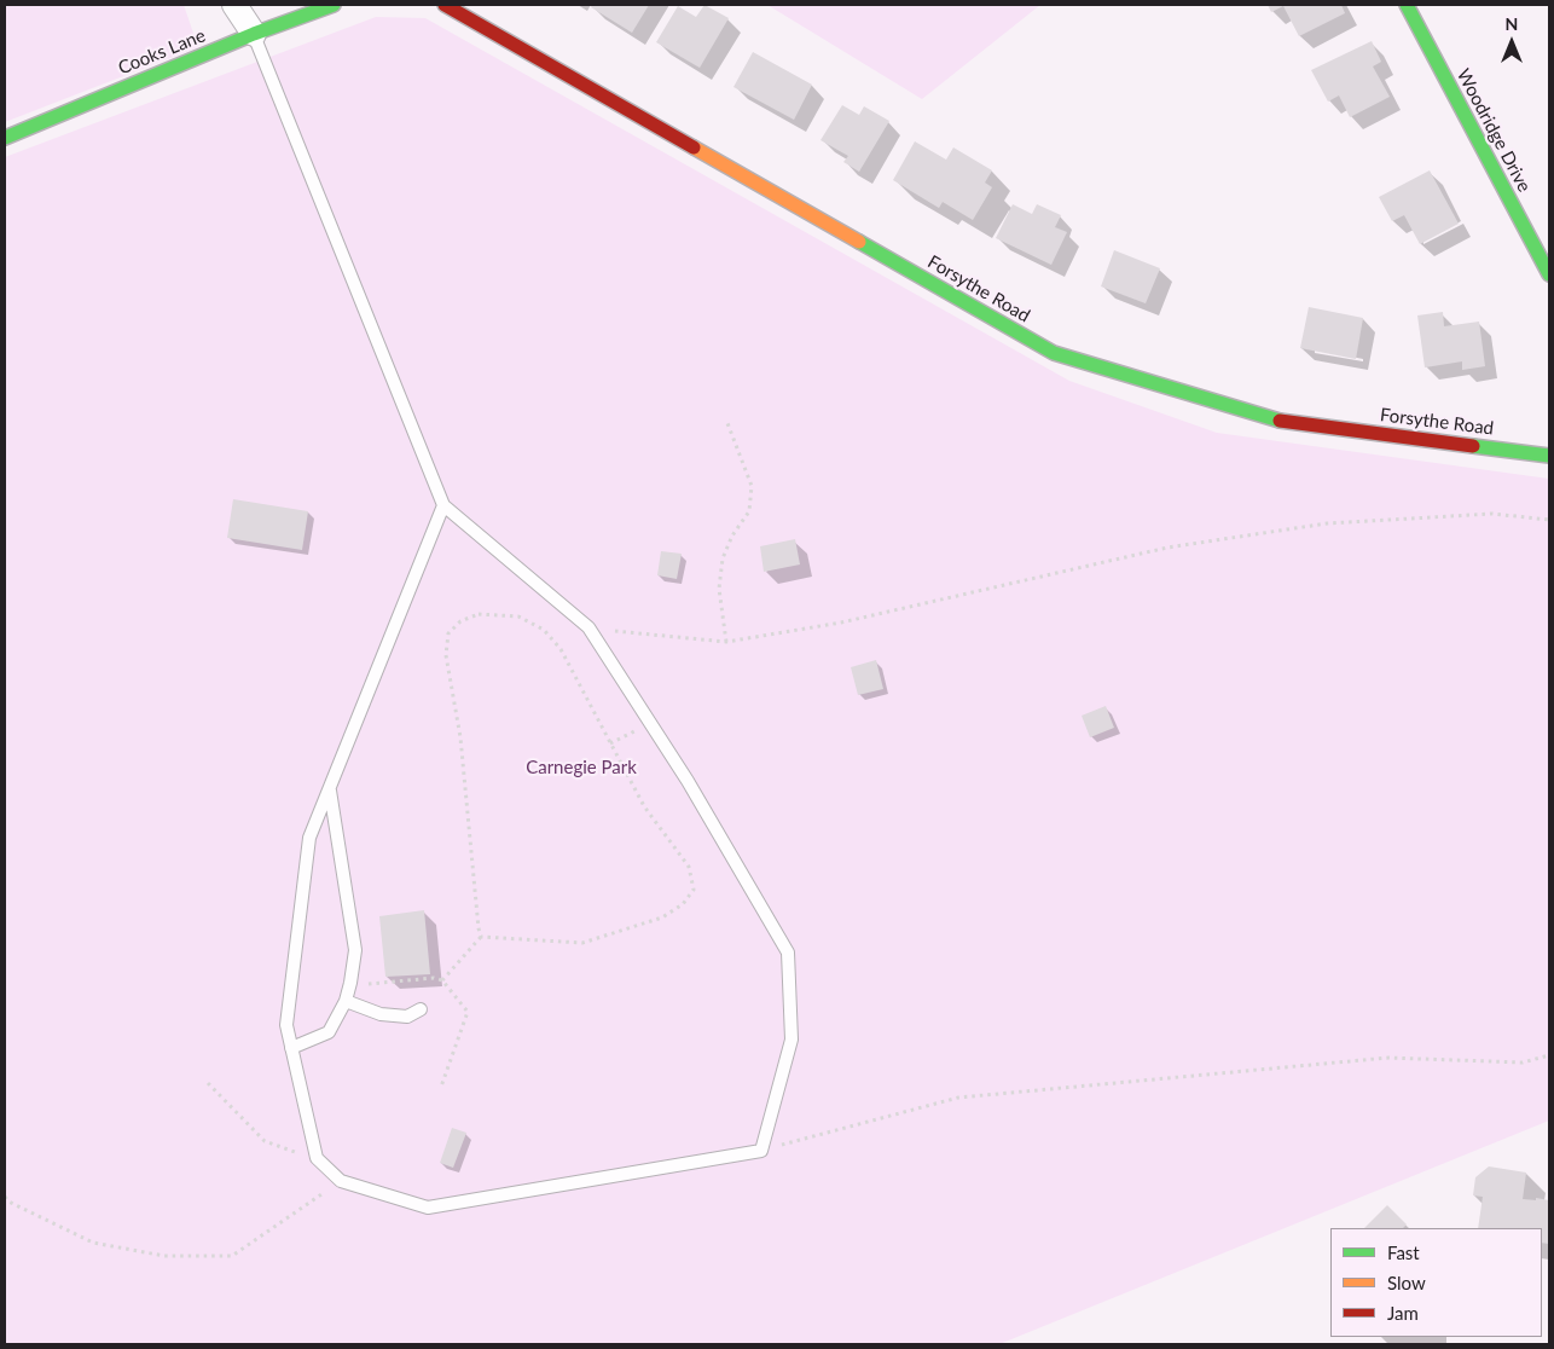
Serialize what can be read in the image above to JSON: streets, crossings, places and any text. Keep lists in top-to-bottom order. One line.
{"streets":{"street":["Cooks Lane","Woodridge Drive","Forsythe Road"]},"parks":["Carnegie Park"],"legend":["Fast","Slow","Jam"],"north":"top"}
